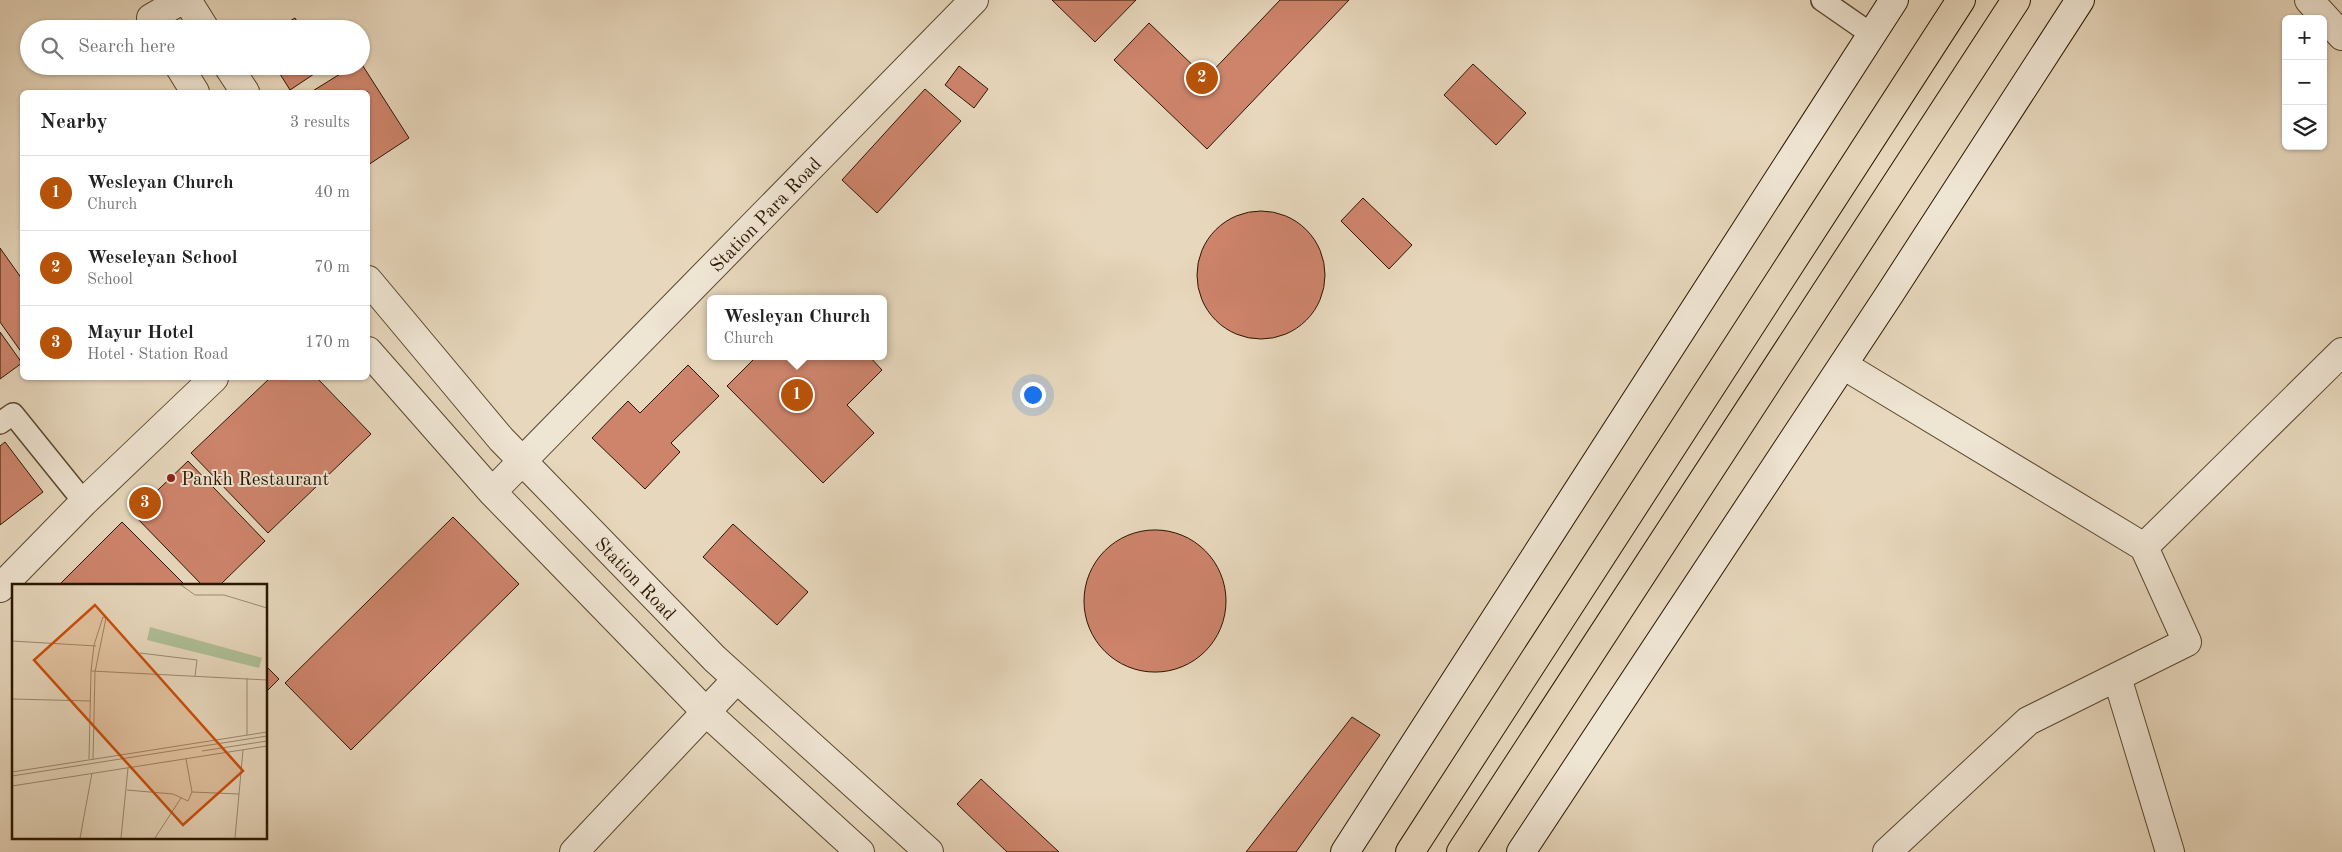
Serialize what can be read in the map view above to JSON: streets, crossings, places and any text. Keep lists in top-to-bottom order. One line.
{"streets":{"street":["Station Para Road","Station Road"]},"crossings":[["Station Para Road","Station Road"]],"places":["Pankh Restaurant"],"page":{"map_buttons":["+","−"],"search":"Search here","pins":["2","1","3"],"heading":["Nearby","3 results"],"list":[{"mark":"1","name":"Wesleyan Church","note":"Church","value":"40 m"},{"mark":"2","name":"Weseleyan School","note":"School","value":"70 m"},{"mark":"3","name":"Mayur Hotel","note":"Hotel · Station Road","value":"170 m"}],"popup":["Wesleyan Church","Church"]}}
